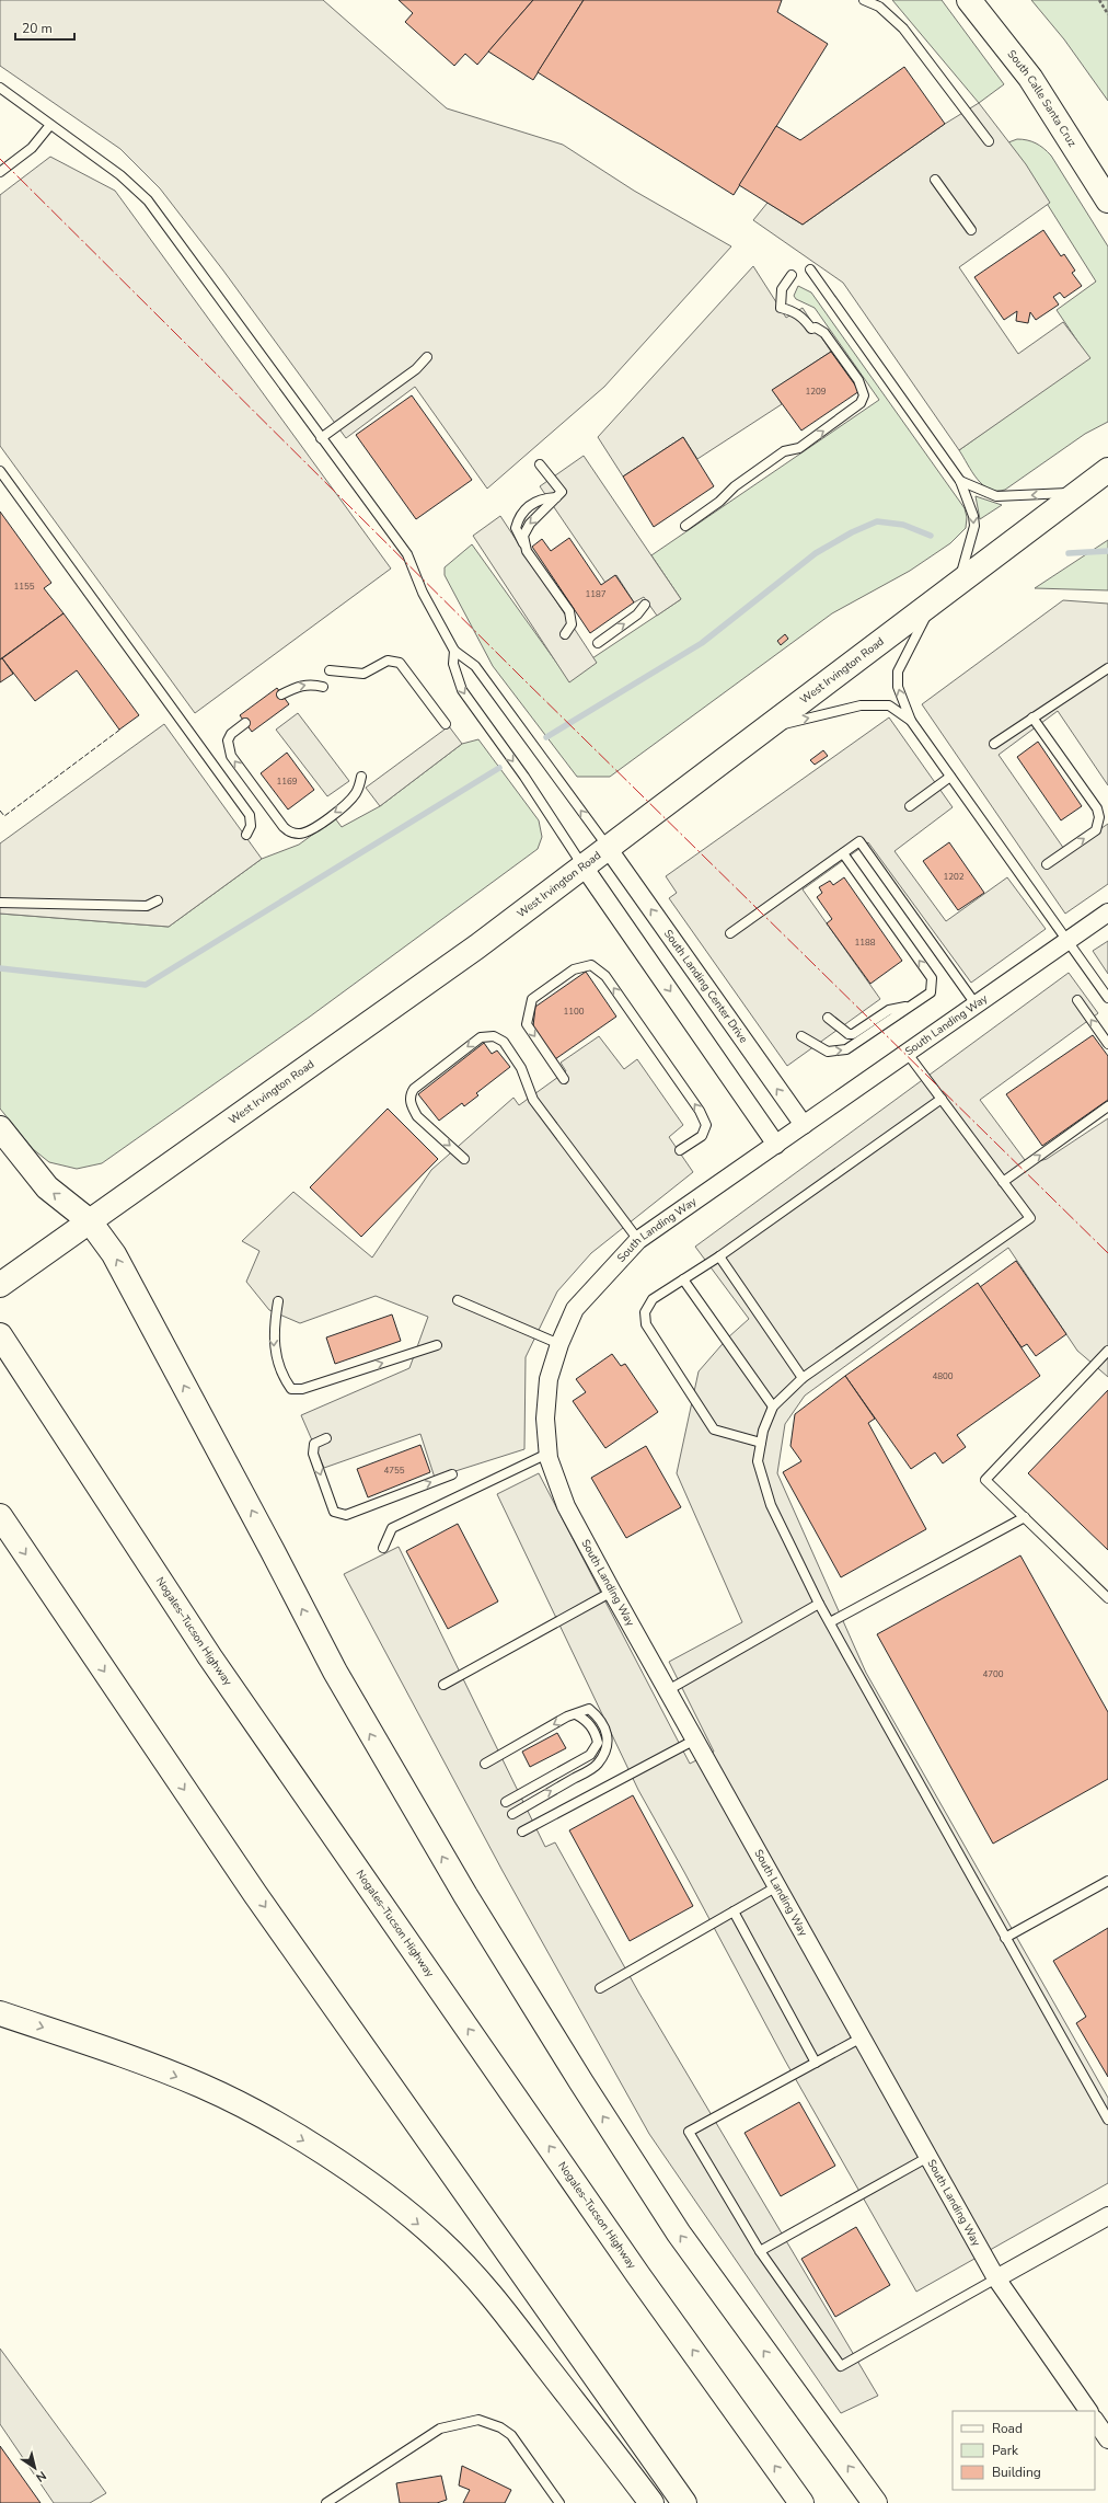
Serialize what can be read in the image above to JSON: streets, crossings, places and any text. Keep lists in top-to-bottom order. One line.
{"streets":{"main road":["South Calle Santa Cruz","West Irvington Road","Nogales–Tucson Highway"],"street":["South Landing Center Drive","South Landing Way"]},"crossings":[["West Irvington Road","South Landing Center Drive"],["South Landing Center Drive","South Landing Way"]],"house_numbers":["1209","1155","1187","1169","1202","1188","1100","4800","4755","4700"],"legend":["Road","Park","Building"],"scale_bar":"20 m","north":"bottom right"}
